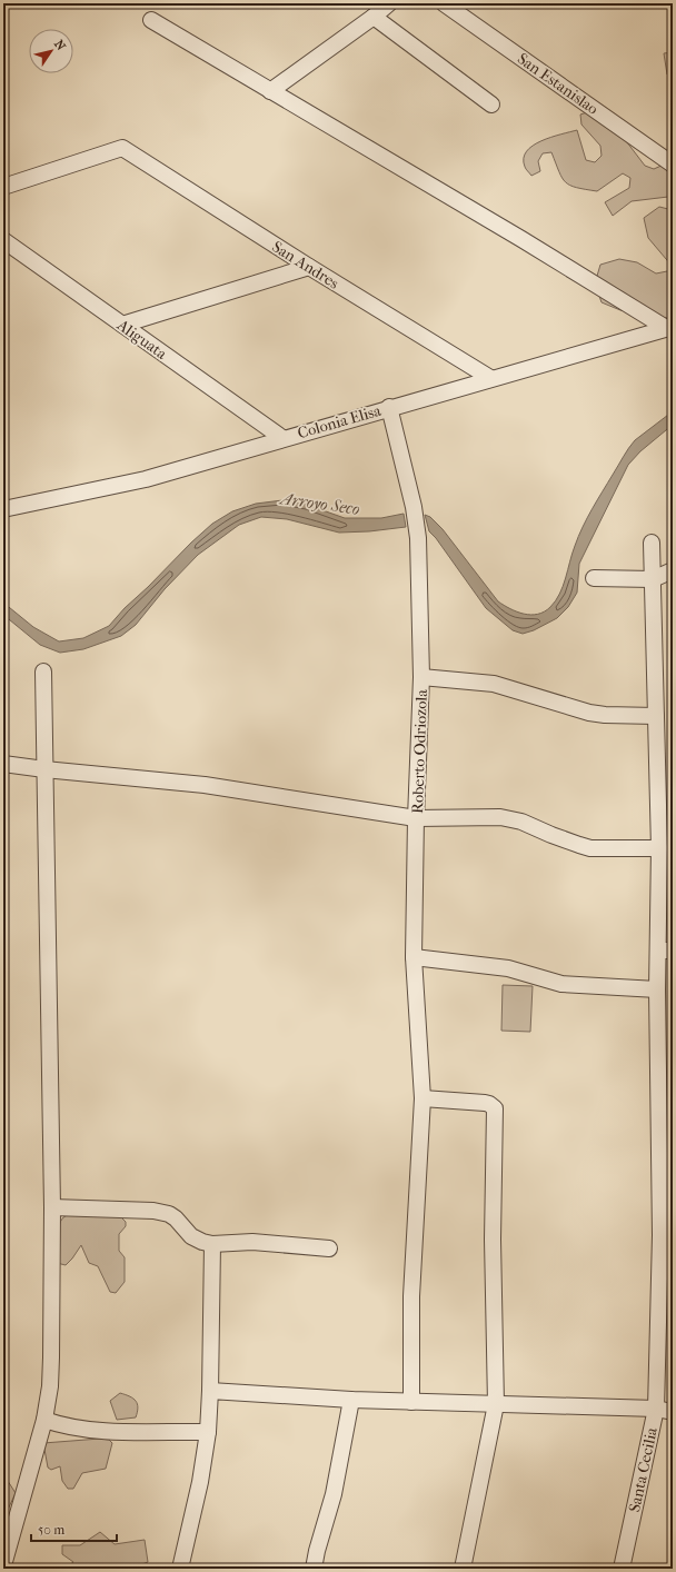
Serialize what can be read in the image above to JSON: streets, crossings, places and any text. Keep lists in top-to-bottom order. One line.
{"streets":{"street":["San Estanislao","San Andres","Aliguata","Colonia Elisa","Roberto Odriozola","Santa Cecilia"]},"crossings":[["San Andres","Colonia Elisa"],["Aliguata","Colonia Elisa"],["Colonia Elisa","Roberto Odriozola"]],"water":["Arroyo Seco"],"scale_bar":"50 m","north":"top right"}
